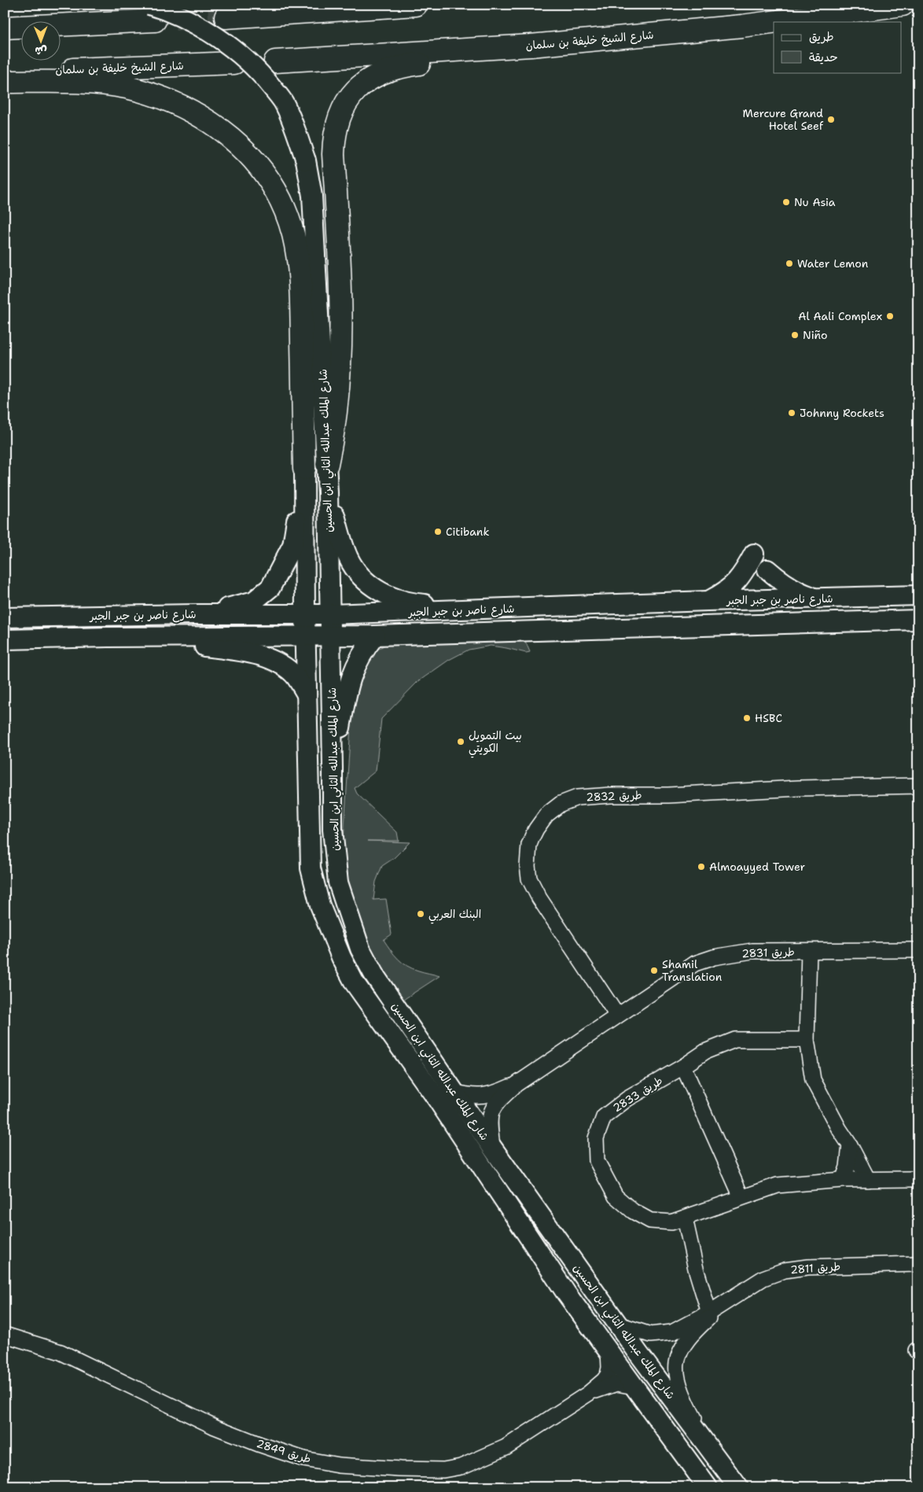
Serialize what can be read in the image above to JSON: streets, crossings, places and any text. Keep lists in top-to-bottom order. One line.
{"streets":{"highway":["شارع الشيخ خليفة بن سلمان"],"main road":["شارع الملك عبدالله الثاني ابن الحسين","شارع ناصر بن جبر الجبر"],"street":["طريق 2832","طريق 2831","طريق 2833","طريق 2811","طريق 2849"]},"crossings":[["شارع الملك عبدالله الثاني ابن الحسين","شارع ناصر بن جبر الجبر"],["شارع الملك عبدالله الثاني ابن الحسين","طريق 2831"],["شارع الملك عبدالله الثاني ابن الحسين","طريق 2811"],["شارع الملك عبدالله الثاني ابن الحسين","طريق 2849"],["طريق 2832","طريق 2831"]],"places":["Mercure Grand Hotel Seef","Nu Asia","Water Lemon","Al Aali Complex","Niño","Johnny Rockets","Citibank","HSBC","بيت التمويل الكويتي","Almoayyed Tower","البنك العربي","Shamil Translation"],"legend":["طريق","حديقة"],"north":"bottom"}
